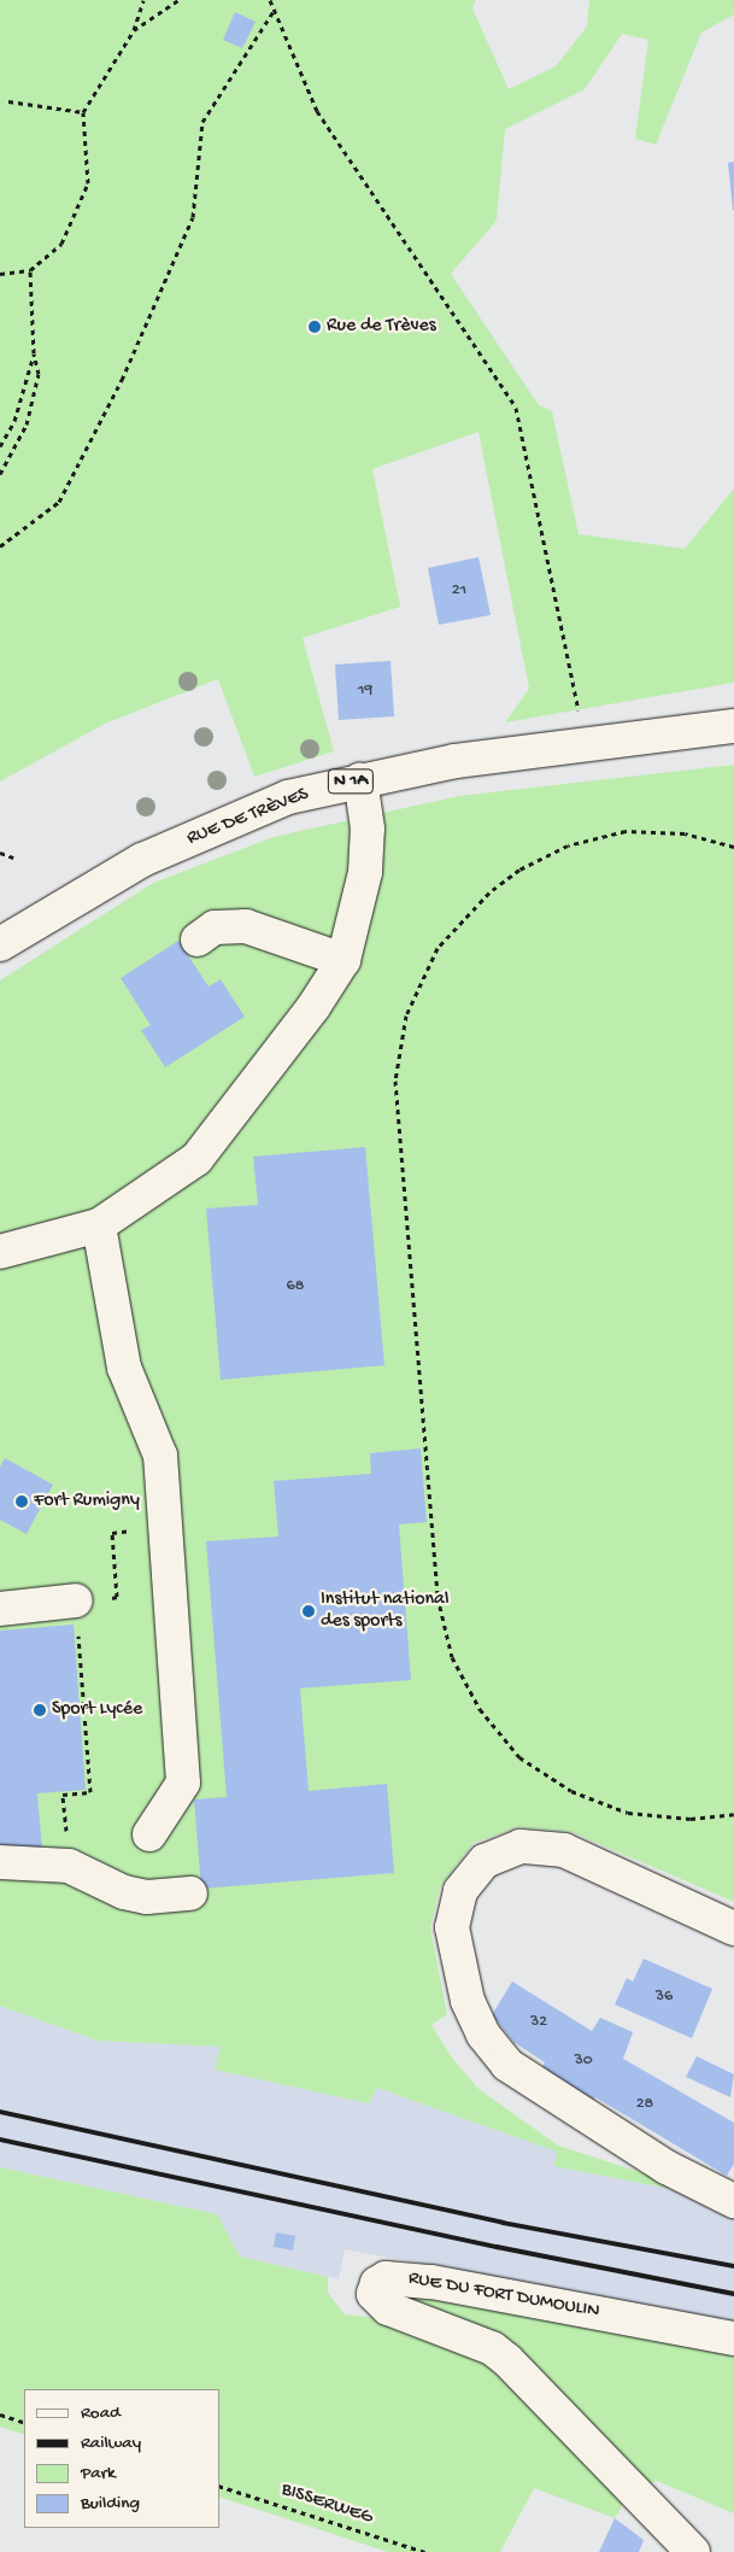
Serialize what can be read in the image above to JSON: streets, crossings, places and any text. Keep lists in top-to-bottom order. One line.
{"streets":{"street":["N 1A","RUE DE TRÈVES","RUE DU FORT DUMOULIN"],"path":["BISSERWEG"]},"places":["Rue de Trèves","Fort Rumigny","Institut national des sports","Sport Lycée"],"house_numbers":["21","19","68","36","32","30","28"],"legend":["Road","Railway","Park","Building"]}
